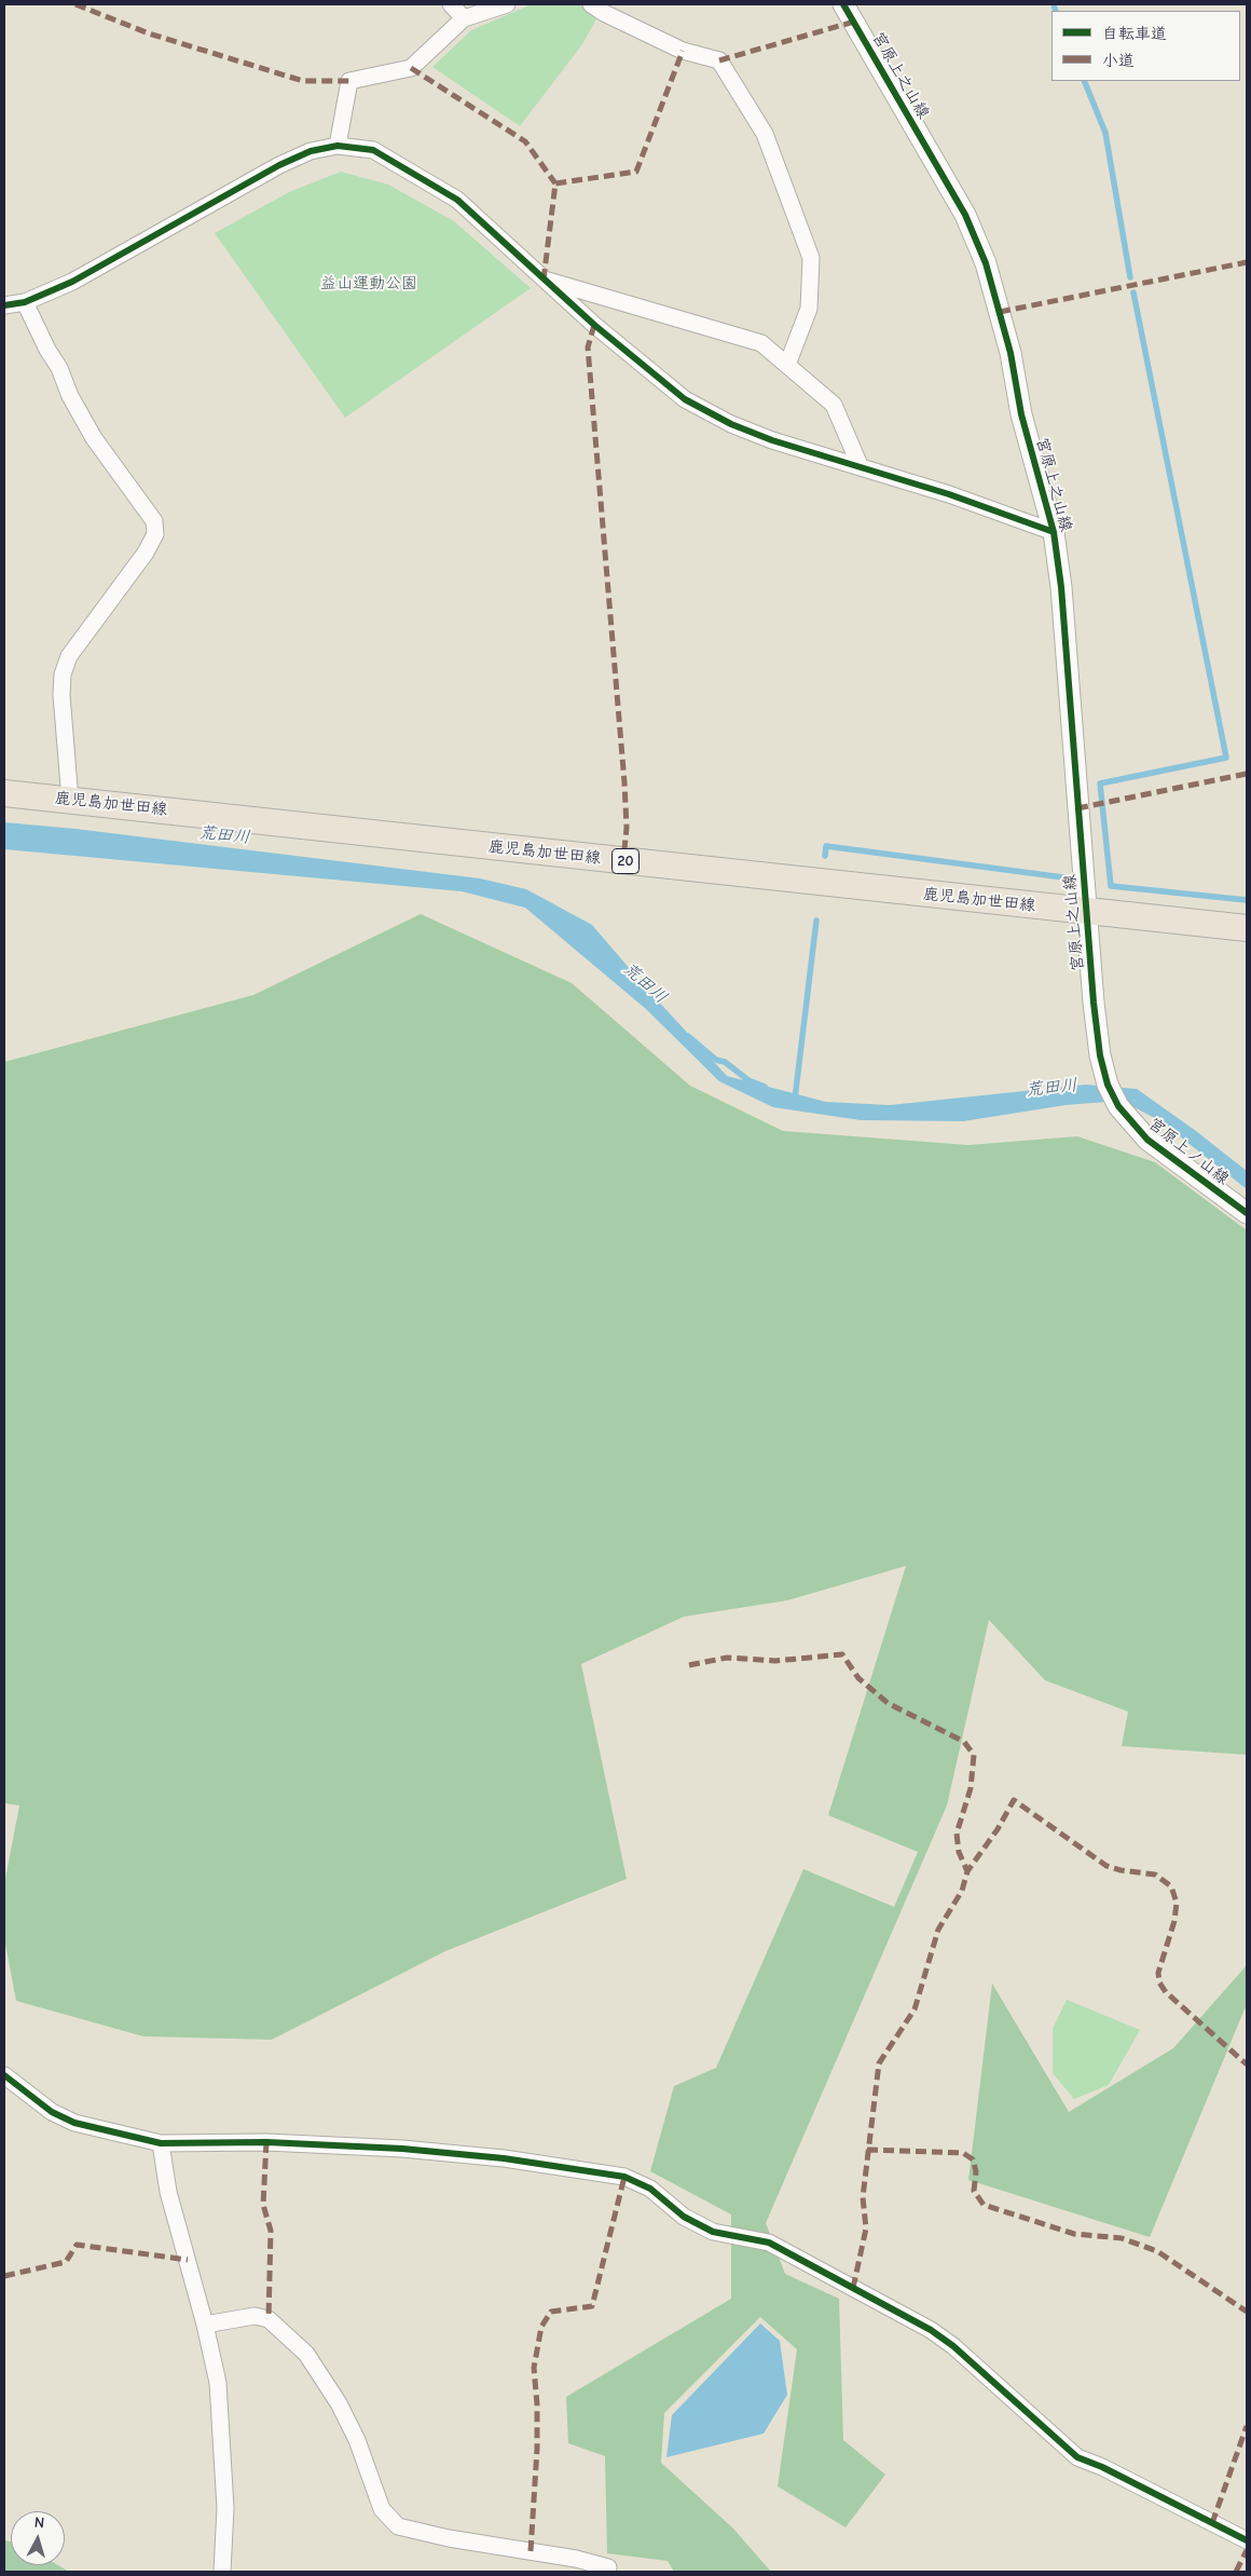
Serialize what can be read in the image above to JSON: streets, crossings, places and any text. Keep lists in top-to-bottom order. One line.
{"streets":{"main road":["鹿児島加世田線","20"],"street":["宮原上之山線","宮原上ノ山線"]},"crossings":[["宮原上之山線","鹿児島加世田線"],["宮原上之山線","宮原上ノ山線"]],"water":["荒田川"],"parks":["益山運動公園"],"legend":["自転車道","小道"],"north":"top"}
